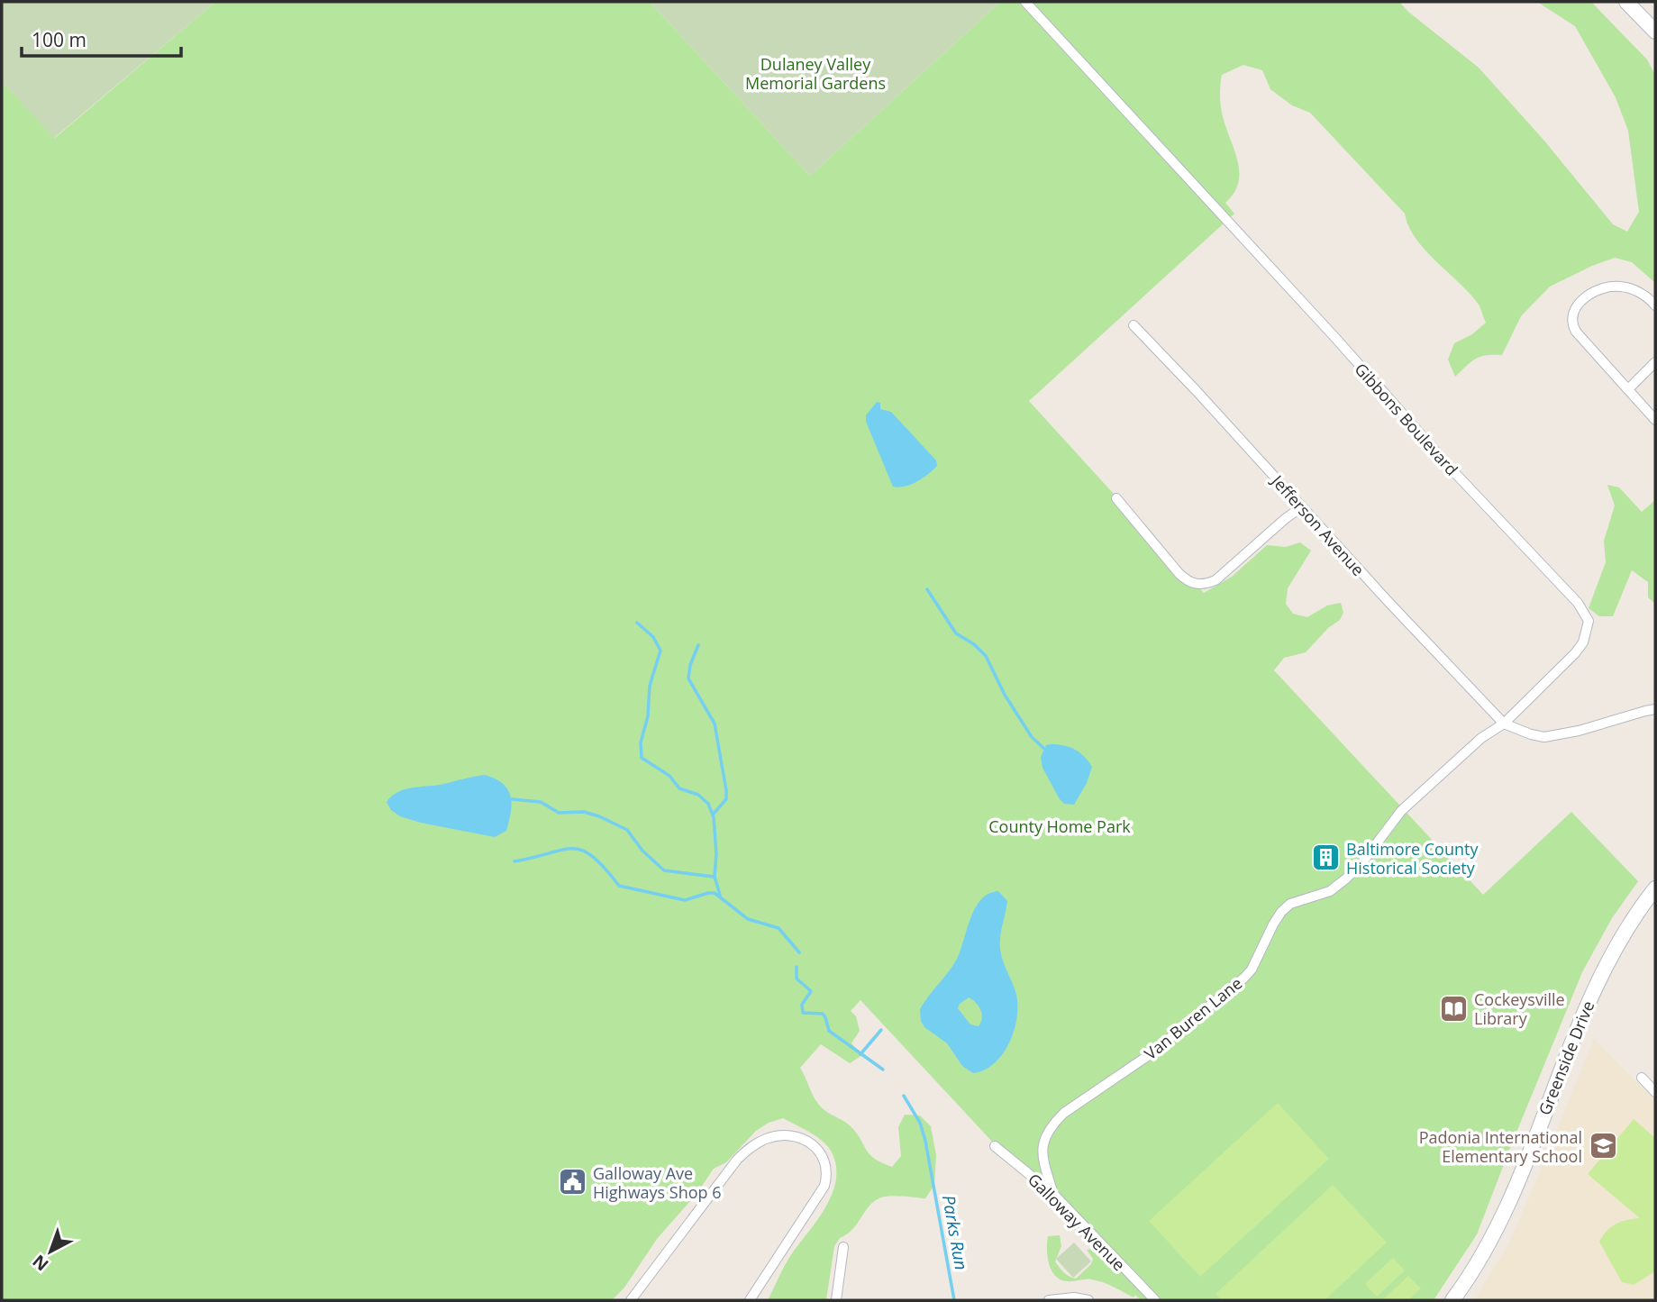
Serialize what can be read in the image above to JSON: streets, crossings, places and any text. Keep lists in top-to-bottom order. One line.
{"streets":{"street":["Gibbons Boulevard","Jefferson Avenue","Van Buren Lane","Greenside Drive","Galloway Avenue"]},"crossings":[["Gibbons Boulevard","Jefferson Avenue"],["Gibbons Boulevard","Van Buren Lane"],["Jefferson Avenue","Van Buren Lane"],["Van Buren Lane","Galloway Avenue"]],"water":["Parks Run"],"parks":["Dulaney Valley Memorial Gardens","County Home Park"],"places":{"building":["Baltimore County Historical Society"],"library":["Cockeysville Library"],"school or university":["Padonia International Elementary School"],"public building":["Galloway Ave Highways Shop 6"]},"scale_bar":"100 m","north":"bottom left"}
